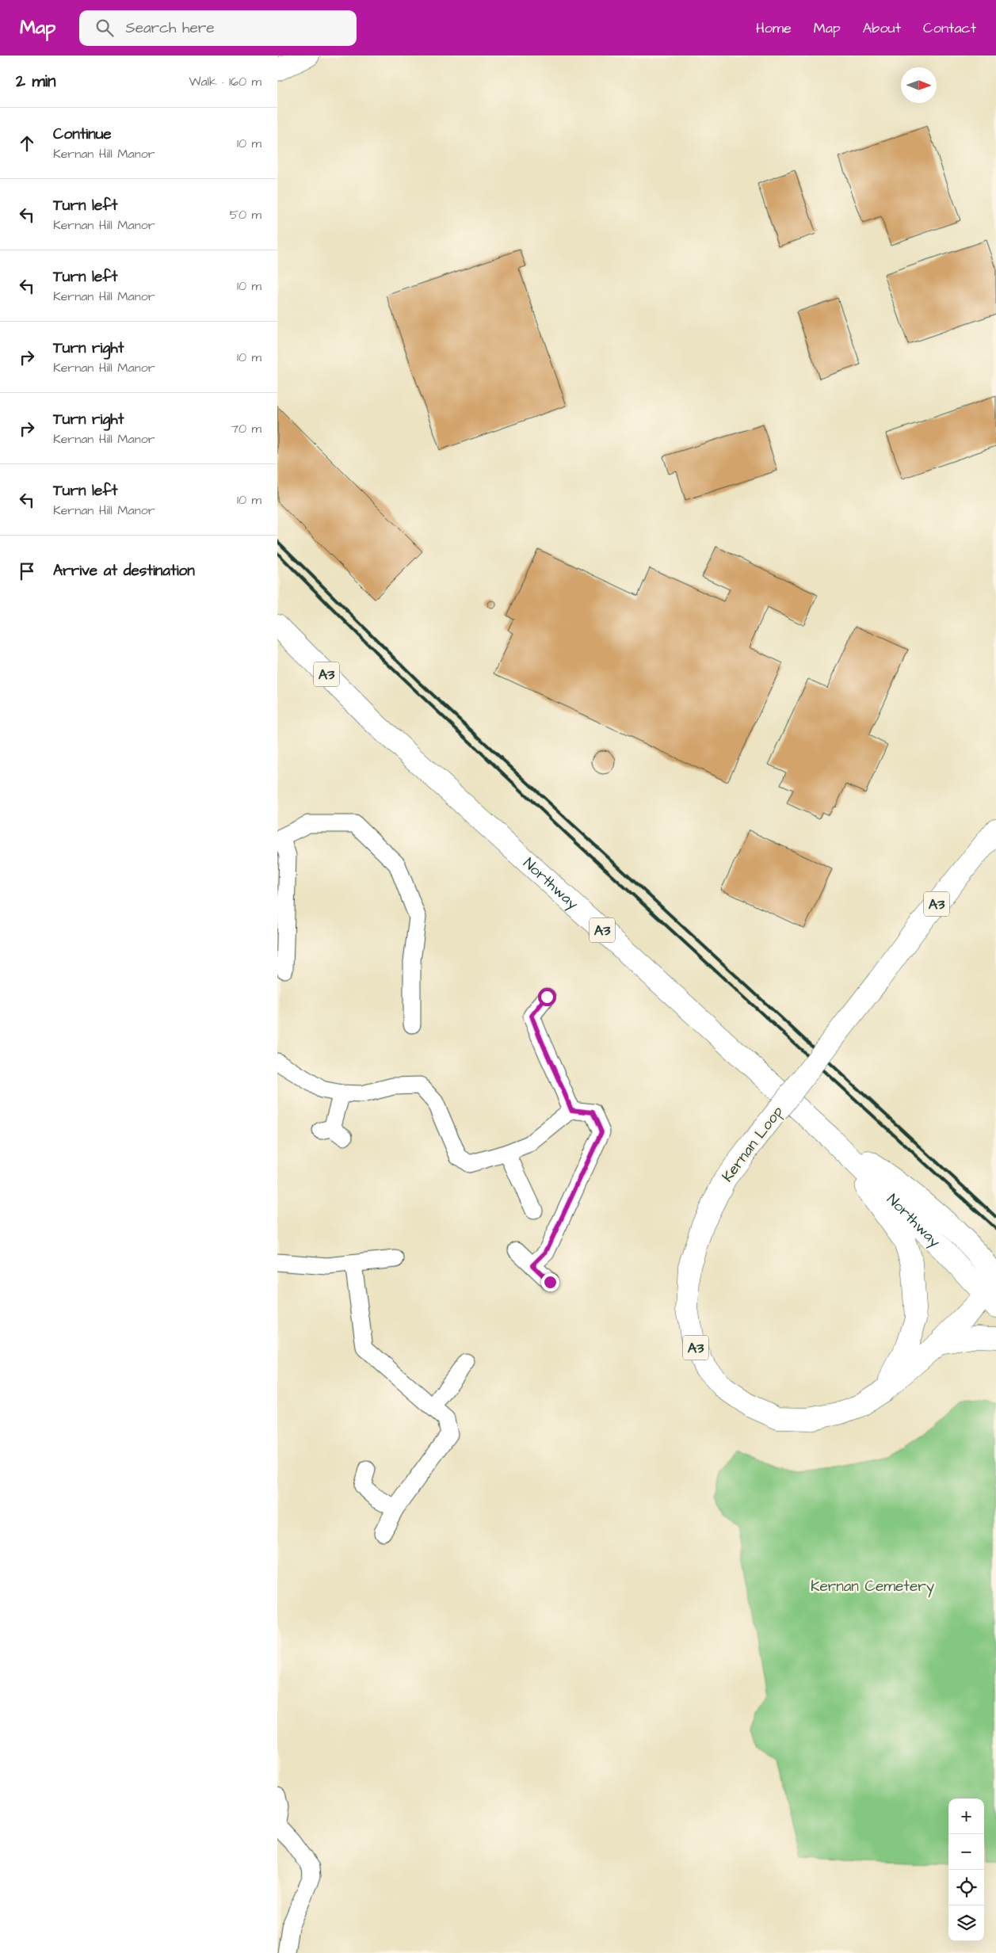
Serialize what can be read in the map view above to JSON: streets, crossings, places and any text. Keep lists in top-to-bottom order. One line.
{"streets":{"main road":["A3","Northway","Kernan Loop"]},"crossings":[["A3","Northway"],["A3","Kernan Loop"]],"parks":["Kernan Cemetery"],"north":"right","page":{"header":"Map","search":"Search here","nav":["Home","Map","About","Contact"],"heading":["2 min","Walk · 160 m"],"list":[["Continue","Kernan Hill Manor","10 m"],["Turn left","Kernan Hill Manor","50 m"],["Turn left","Kernan Hill Manor","10 m"],["Turn right","Kernan Hill Manor","10 m"],["Turn right","Kernan Hill Manor","70 m"],["Turn left","Kernan Hill Manor","10 m"],"Arrive at destination"],"map_buttons":["+","−"]}}
